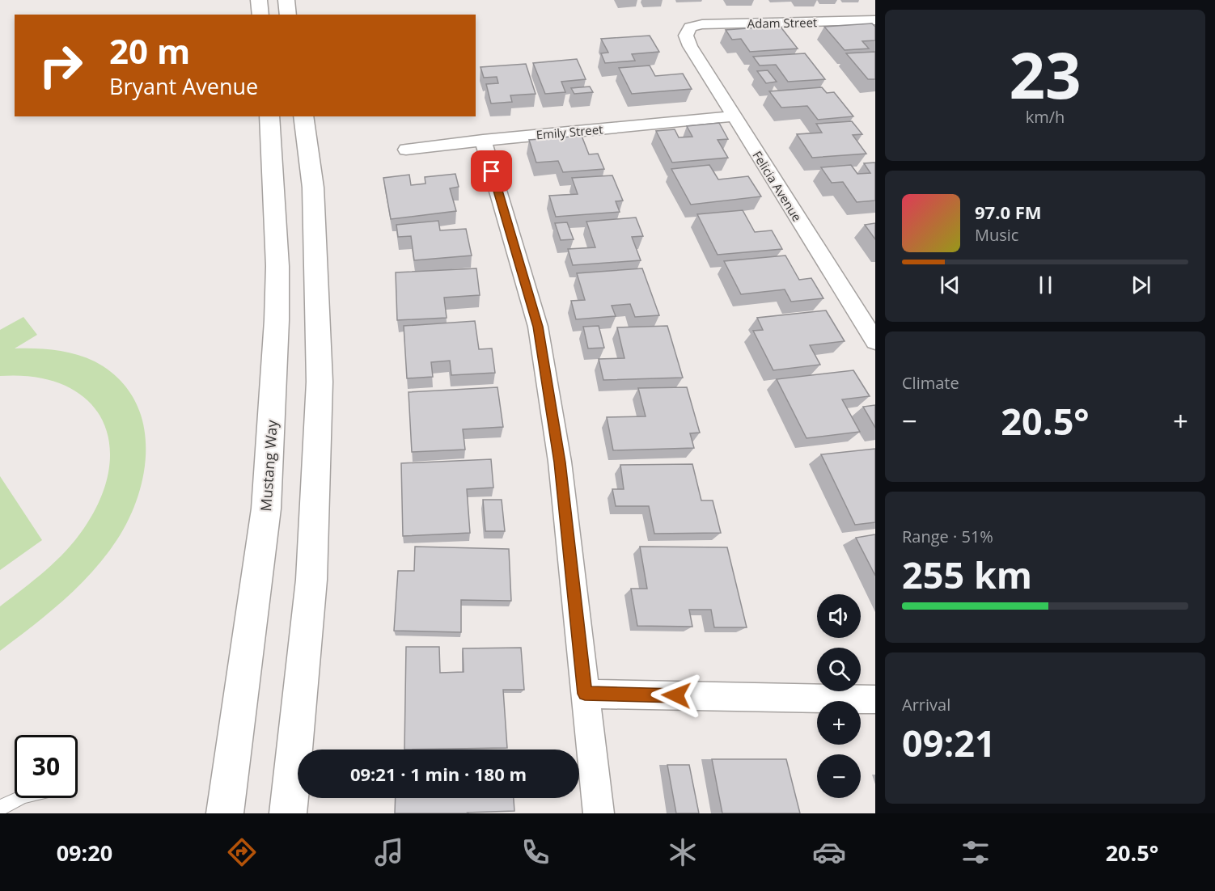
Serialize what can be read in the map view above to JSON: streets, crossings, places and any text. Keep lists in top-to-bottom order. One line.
{"streets":{"street":["Adam Street","Emily Street","Felicia Avenue","Mustang Way"]},"crossings":[["Adam Street","Felicia Avenue"],["Emily Street","Felicia Avenue"]],"page":{"tile":[["23","km/h"],"Climate",["Range · 51%","255 km"],["Arrival","09:21"]],"turn":["20 m","Bryant Avenue"],"song":["97.0 FM","Music"],"heat":["−","20.5°","+"],"map_buttons":["+","−"],"limit":"30","trip":"09:21 · 1 min · 180 m","tabs":["09:20","20.5°"]}}
